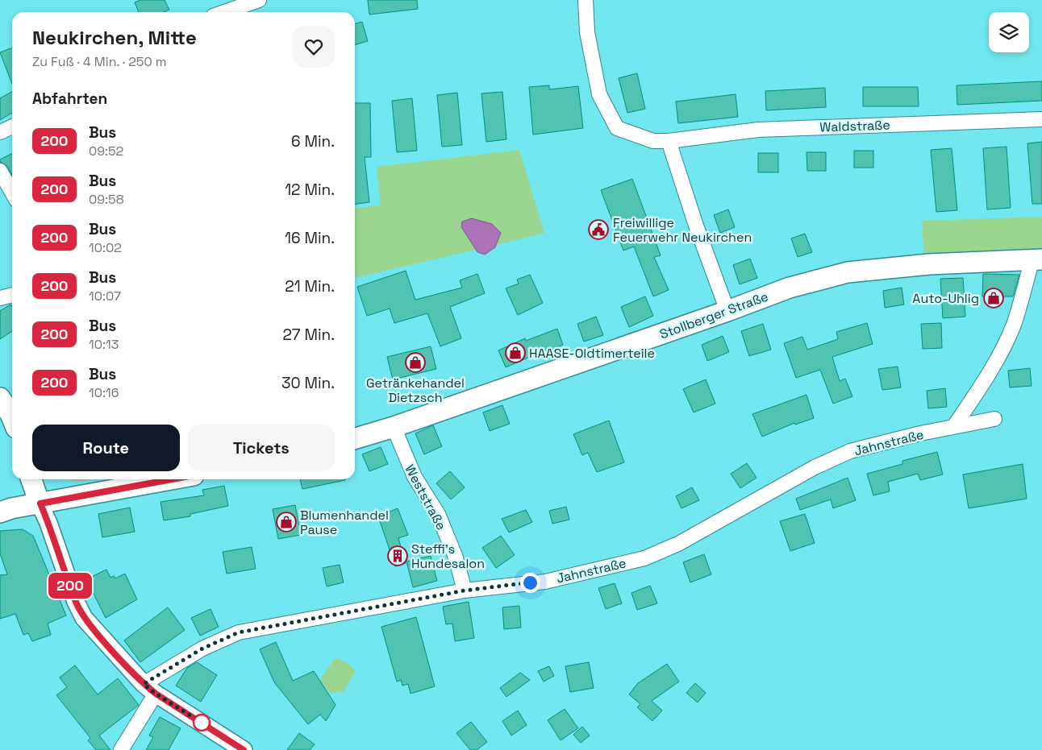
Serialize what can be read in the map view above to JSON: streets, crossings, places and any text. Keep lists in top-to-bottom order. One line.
{"streets":{"main road":["Stollberger Straße"],"street":["Waldstraße","Jahnstraße","Weststraße"]},"crossings":[["Stollberger Straße","Weststraße"],["Jahnstraße","Weststraße"]],"places":{"public building":["Freiwillige Feuerwehr Neukirchen"],"shop":["Auto-Uhlig","HAASE-Oldtimerteile","Getränkehandel Dietzsch","Blumenhandel Pause"],"building":["Steffi's Hundesalon"]},"lines":["bus line 200"],"page":{"on_map":"200","heading":[["Neukirchen, Mitte","Zu Fuß · 4 Min. · 250 m"],"Abfahrten"],"list":[{"mark":"200","name":"Bus","note":"09:52","value":"6 Min."},{"mark":"200","name":"Bus","note":"09:58","value":"12 Min."},{"mark":"200","name":"Bus","note":"10:02","value":"16 Min."},{"mark":"200","name":"Bus","note":"10:07","value":"21 Min."},{"mark":"200","name":"Bus","note":"10:13","value":"27 Min."},{"mark":"200","name":"Bus","note":"10:16","value":"30 Min."}],"buttons":["Route","Tickets"]}}
